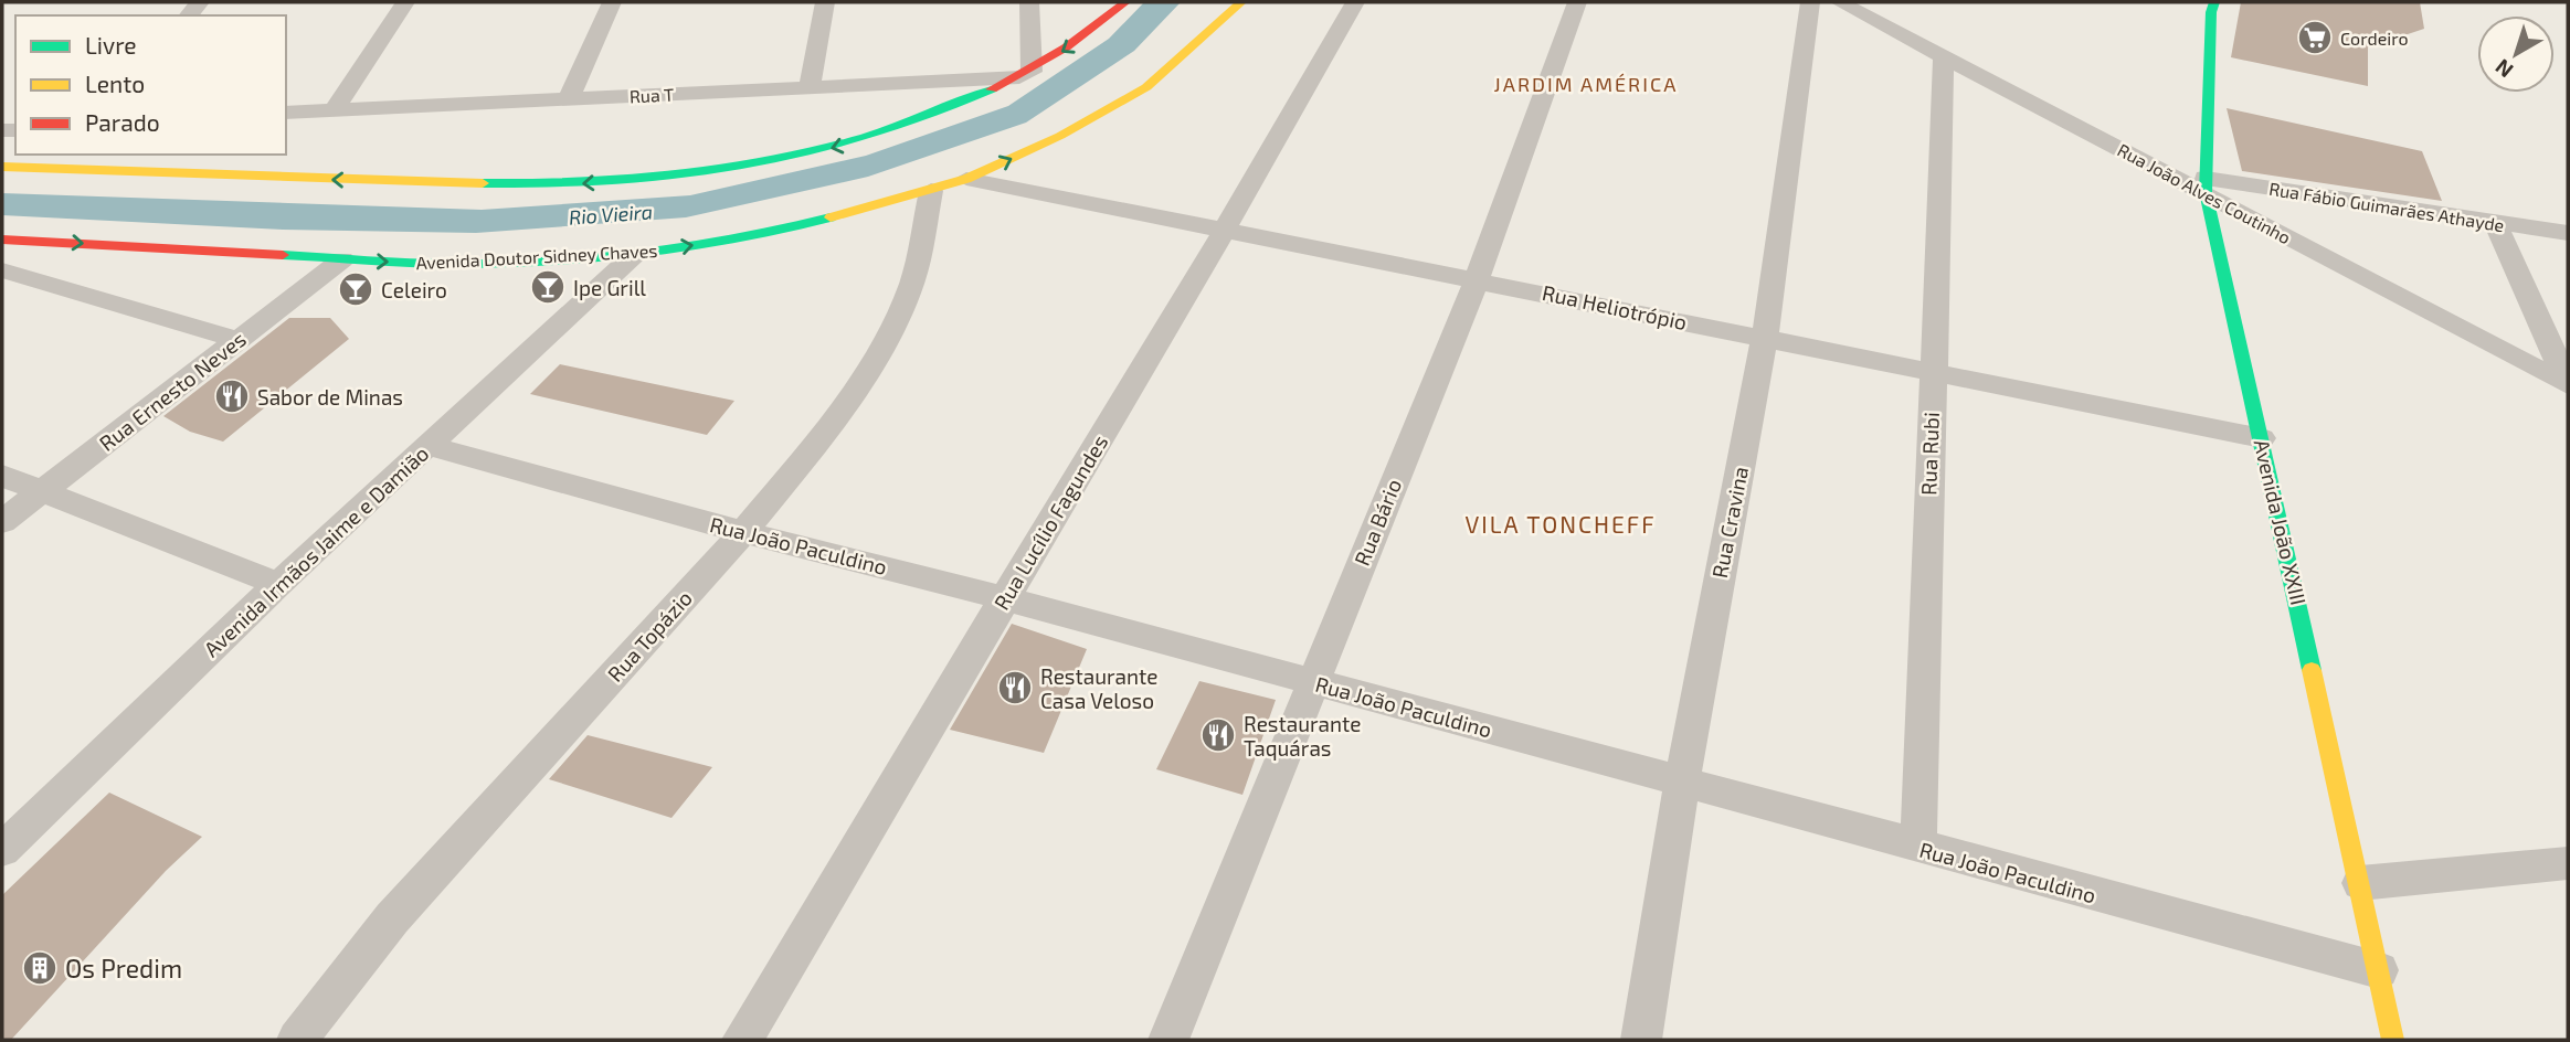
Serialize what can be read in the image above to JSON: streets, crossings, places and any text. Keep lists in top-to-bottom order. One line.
{"streets":{"main road":["Avenida Doutor Sidney Chaves","Avenida João XXIII"],"street":["Rua T","Rua João Alves Coutinho","Rua Fábio Guimarães Athayde","Rua Heliotrópio","Rua Ernesto Neves","Rua Rubi","Rua Lucílio Fagundes","Rua Bário","Rua Cravina","Rua João Paculdino","Avenida Irmãos Jaime e Damião","Rua Topázio"]},"crossings":[["Rua João Alves Coutinho","Rua Fábio Guimarães Athayde"],["Rua João Alves Coutinho","Rua Rubi"],["Rua João Alves Coutinho","Avenida João XXIII"],["Rua Fábio Guimarães Athayde","Avenida João XXIII"],["Avenida Doutor Sidney Chaves","Rua Heliotrópio"],["Avenida Doutor Sidney Chaves","Rua Ernesto Neves"],["Avenida Doutor Sidney Chaves","Avenida Irmãos Jaime e Damião"],["Avenida Doutor Sidney Chaves","Rua Topázio"],["Rua Heliotrópio","Rua Rubi"],["Rua Heliotrópio","Rua Lucílio Fagundes"],["Rua Heliotrópio","Rua Bário"],["Rua Heliotrópio","Rua Cravina"],["Rua Heliotrópio","Avenida João XXIII"],["Rua Rubi","Rua João Paculdino"],["Rua Lucílio Fagundes","Rua João Paculdino"],["Rua Bário","Rua João Paculdino"],["Rua Cravina","Rua João Paculdino"],["Avenida João XXIII","Rua João Paculdino"],["Rua João Paculdino","Avenida Irmãos Jaime e Damião"],["Rua João Paculdino","Rua Topázio"]],"districts":["JARDIM AMÉRICA","VILA TONCHEFF"],"water":["Rio Vieira"],"places":{"supermarket":["Cordeiro"],"bar":["Ipe Grill","Celeiro"],"restaurant":["Sabor de Minas","Restaurante Casa Veloso","Restaurante Taquáras"],"building":["Os Predim"]},"legend":["Livre","Lento","Parado"],"north":"bottom left"}
